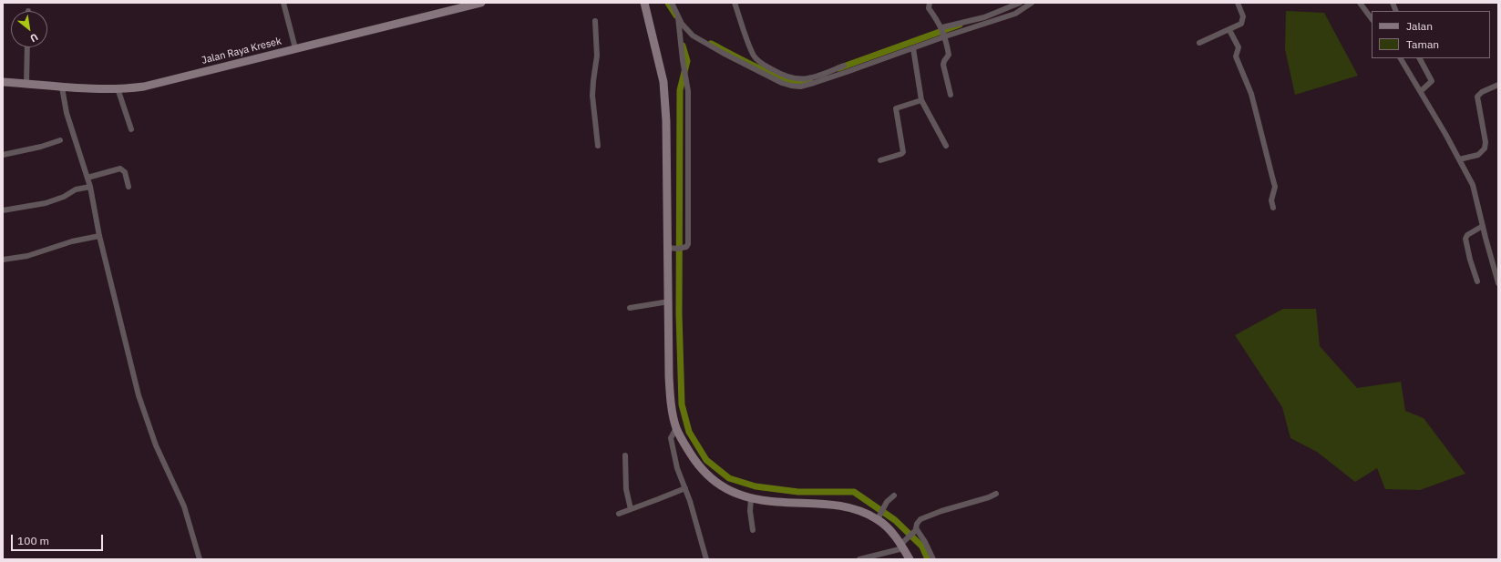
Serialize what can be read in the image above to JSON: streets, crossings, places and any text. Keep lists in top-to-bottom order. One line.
{"streets":{"main road":["Jalan Raya Kresek"]},"legend":["Jalan","Taman"],"scale_bar":"100 m","north":"bottom right"}
